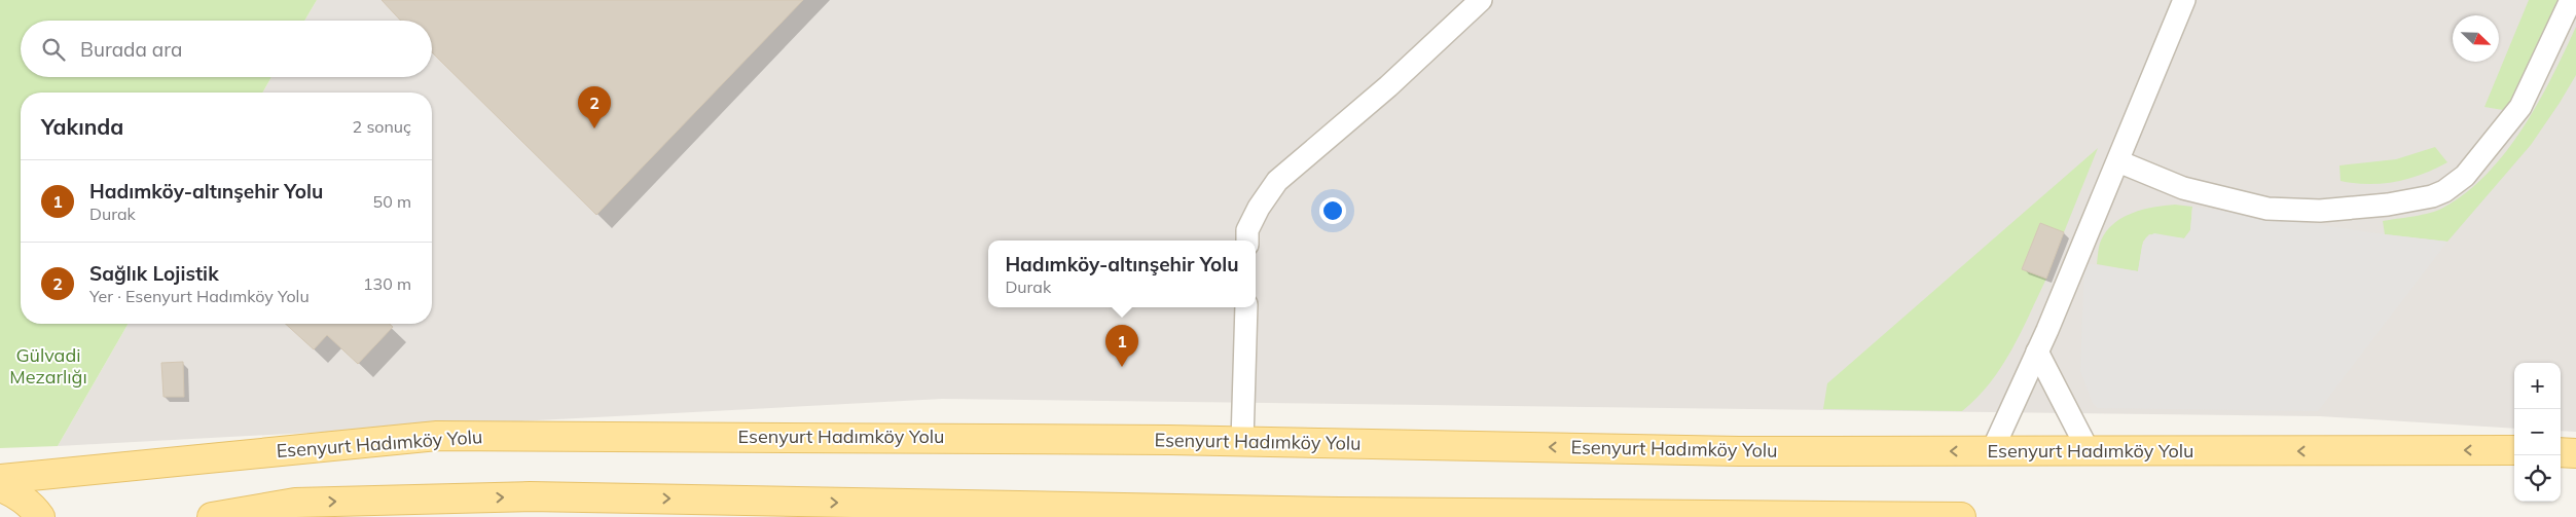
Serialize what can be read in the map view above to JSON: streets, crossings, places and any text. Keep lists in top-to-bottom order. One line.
{"streets":{"main road":["Esenyurt Hadımköy Yolu"]},"parks":["Gülvadi Mezarlığı"],"north":"bottom right","page":{"search":"Burada ara","pins":["2","1"],"heading":["Yakında","2 sonuç"],"list":[{"mark":"1","name":"Hadımköy-altınşehir Yolu","note":"Durak","value":"50 m"},{"mark":"2","name":"Sağlık Lojistik","note":"Yer · Esenyurt Hadımköy Yolu","value":"130 m"}],"popup":["Hadımköy-altınşehir Yolu","Durak"],"map_buttons":["+","−"]}}
